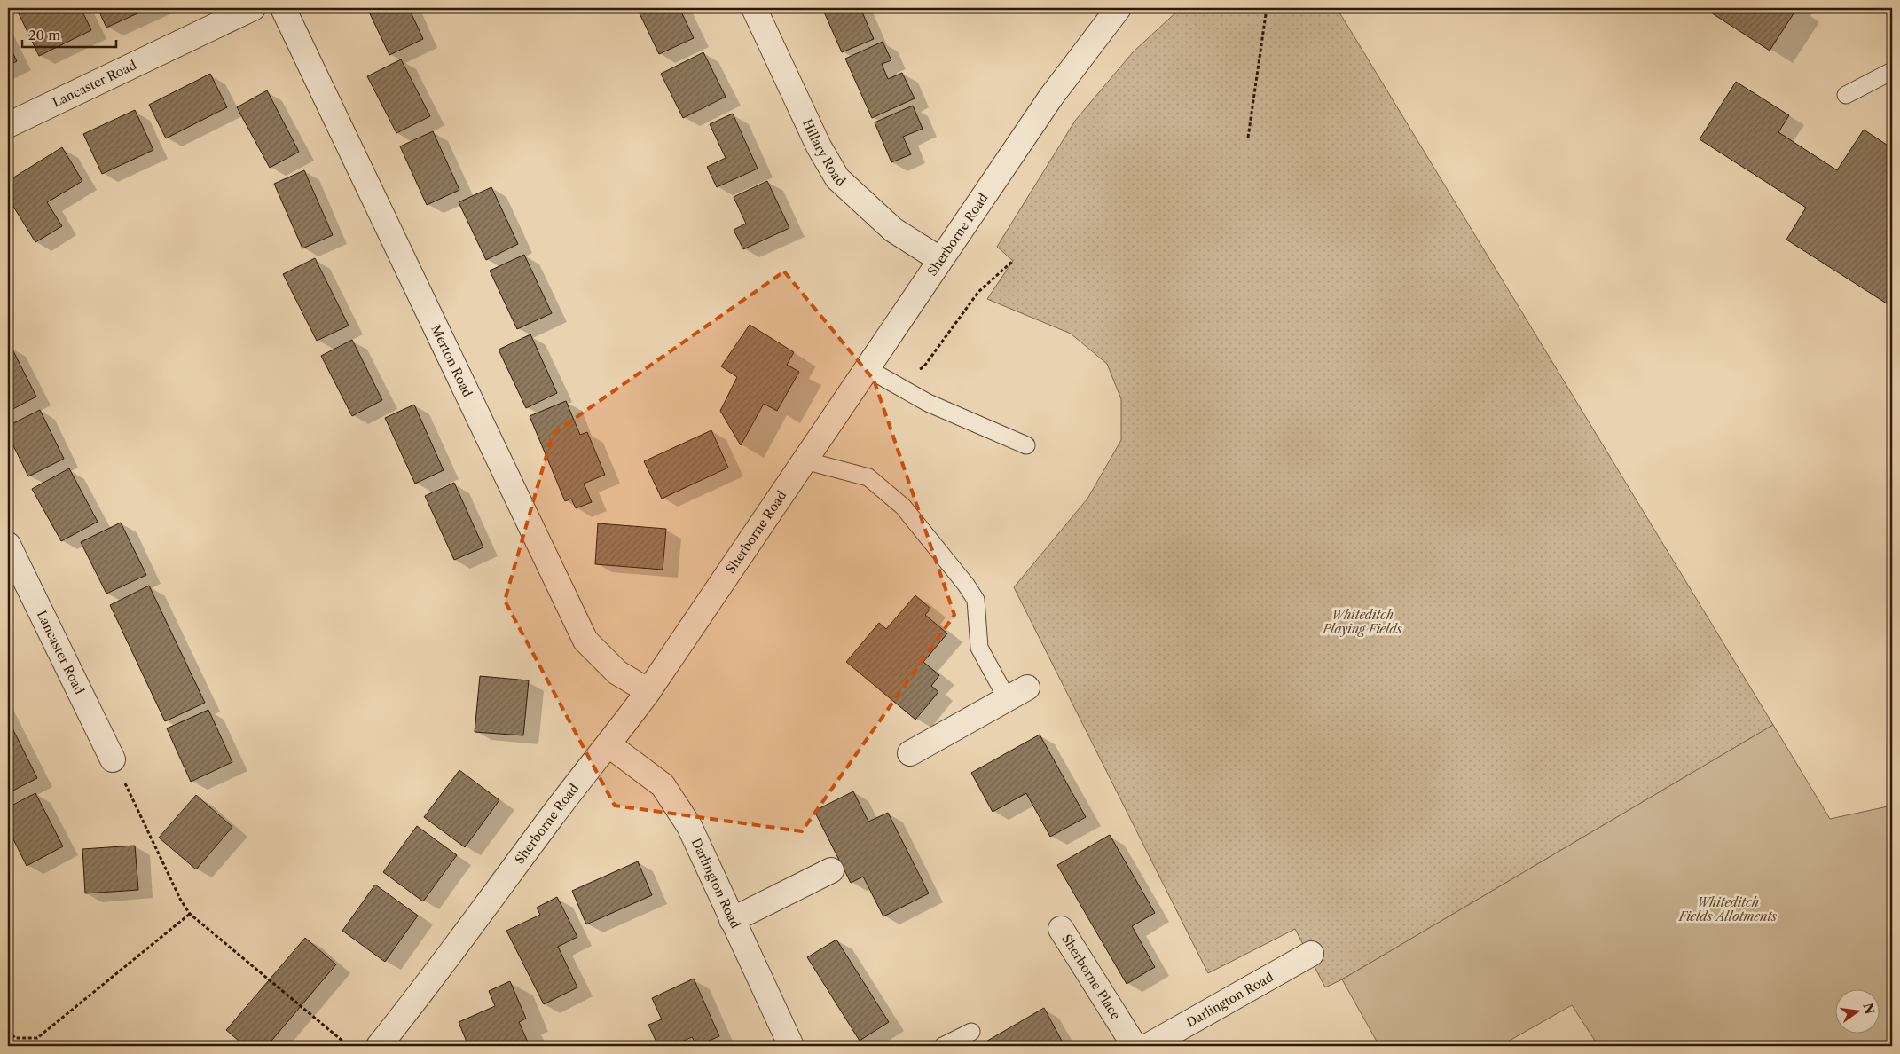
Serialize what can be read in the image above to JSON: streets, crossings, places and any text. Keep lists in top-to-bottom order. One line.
{"streets":{"street":["Lancaster Road","Hillary Road","Sherborne Road","Merton Road","Darlington Road","Sherborne Place"]},"crossings":[["Hillary Road","Sherborne Road"],["Sherborne Road","Merton Road"],["Sherborne Road","Darlington Road"]],"parks":["Whiteditch Playing Fields","Whiteditch Fields Allotments"],"scale_bar":"20 m","north":"right"}
